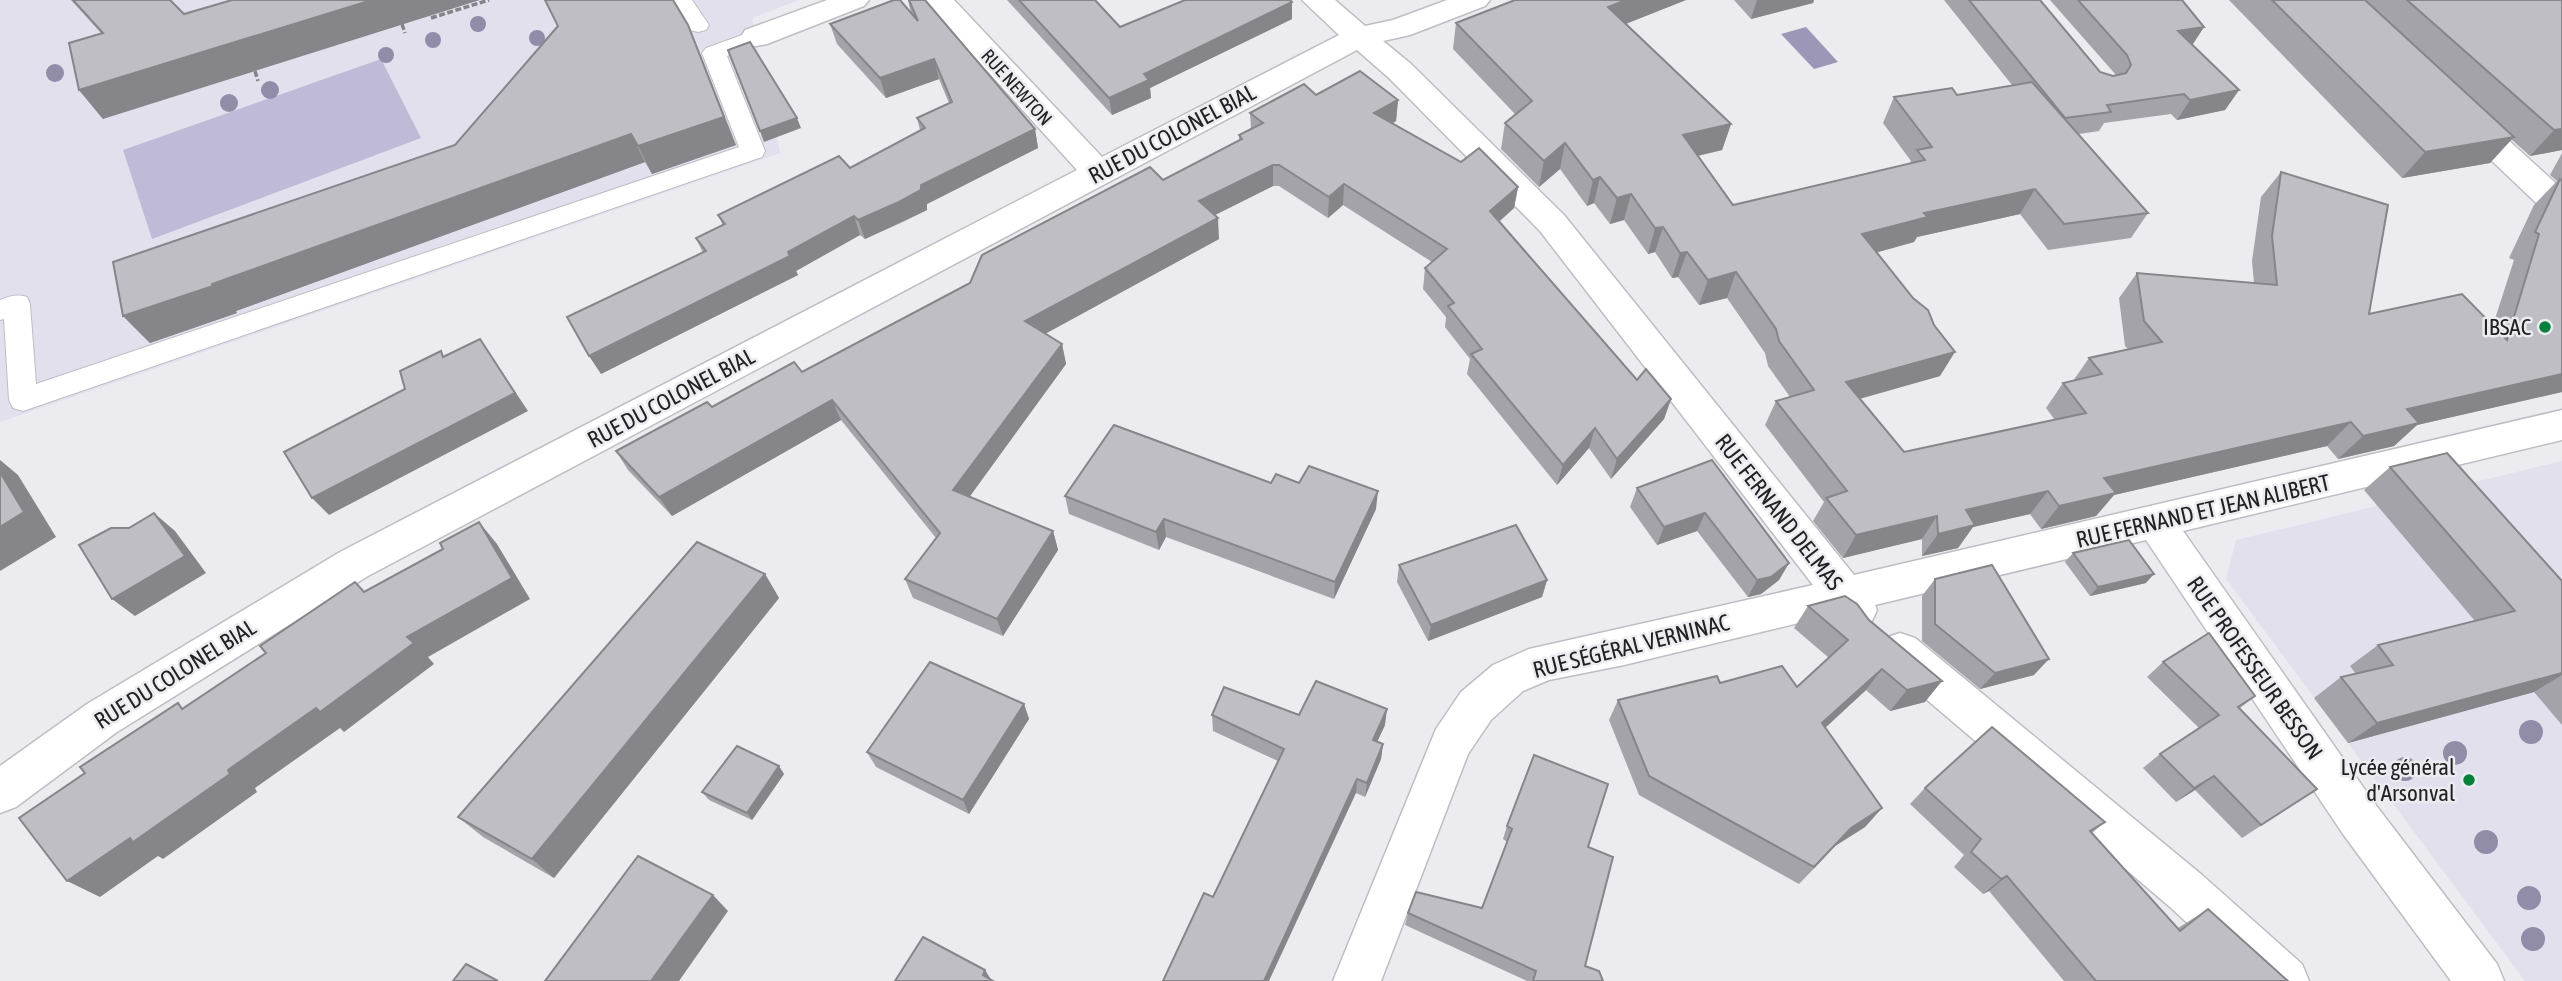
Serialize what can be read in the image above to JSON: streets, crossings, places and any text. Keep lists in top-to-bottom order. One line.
{"streets":{"street":["RUE NEWTON","RUE DU COLONEL BIAL","RUE FERNAND ET JEAN ALIBERT","RUE FERNAND DELMAS","RUE SÉGÉRAL VERNINAC","RUE PROFESSEUR BESSON"]},"crossings":[["RUE NEWTON","RUE DU COLONEL BIAL"],["RUE DU COLONEL BIAL","RUE FERNAND DELMAS"],["RUE FERNAND ET JEAN ALIBERT","RUE FERNAND DELMAS"],["RUE FERNAND ET JEAN ALIBERT","RUE SÉGÉRAL VERNINAC"],["RUE FERNAND ET JEAN ALIBERT","RUE PROFESSEUR BESSON"],["RUE FERNAND DELMAS","RUE SÉGÉRAL VERNINAC"]],"places":["IBSAC","Lycée général d'Arsonval"]}
